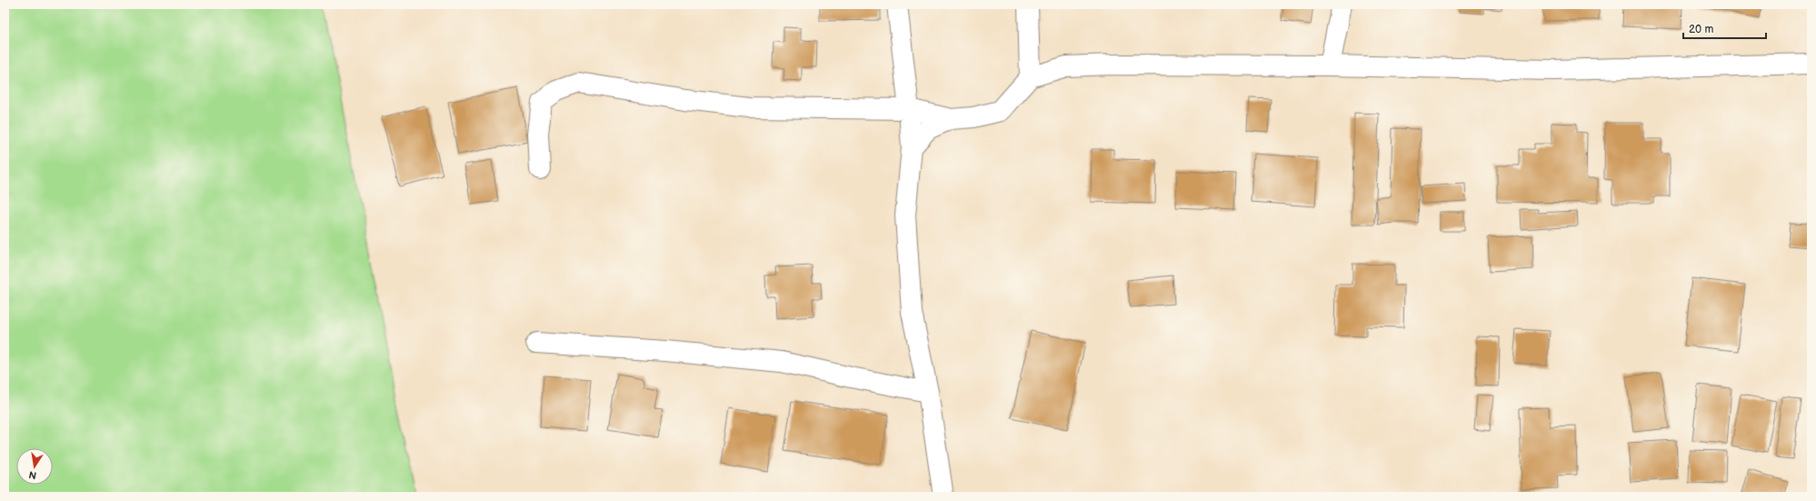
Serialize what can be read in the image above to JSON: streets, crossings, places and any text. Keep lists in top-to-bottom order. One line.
{"scale_bar":"20 m","north":"bottom"}
